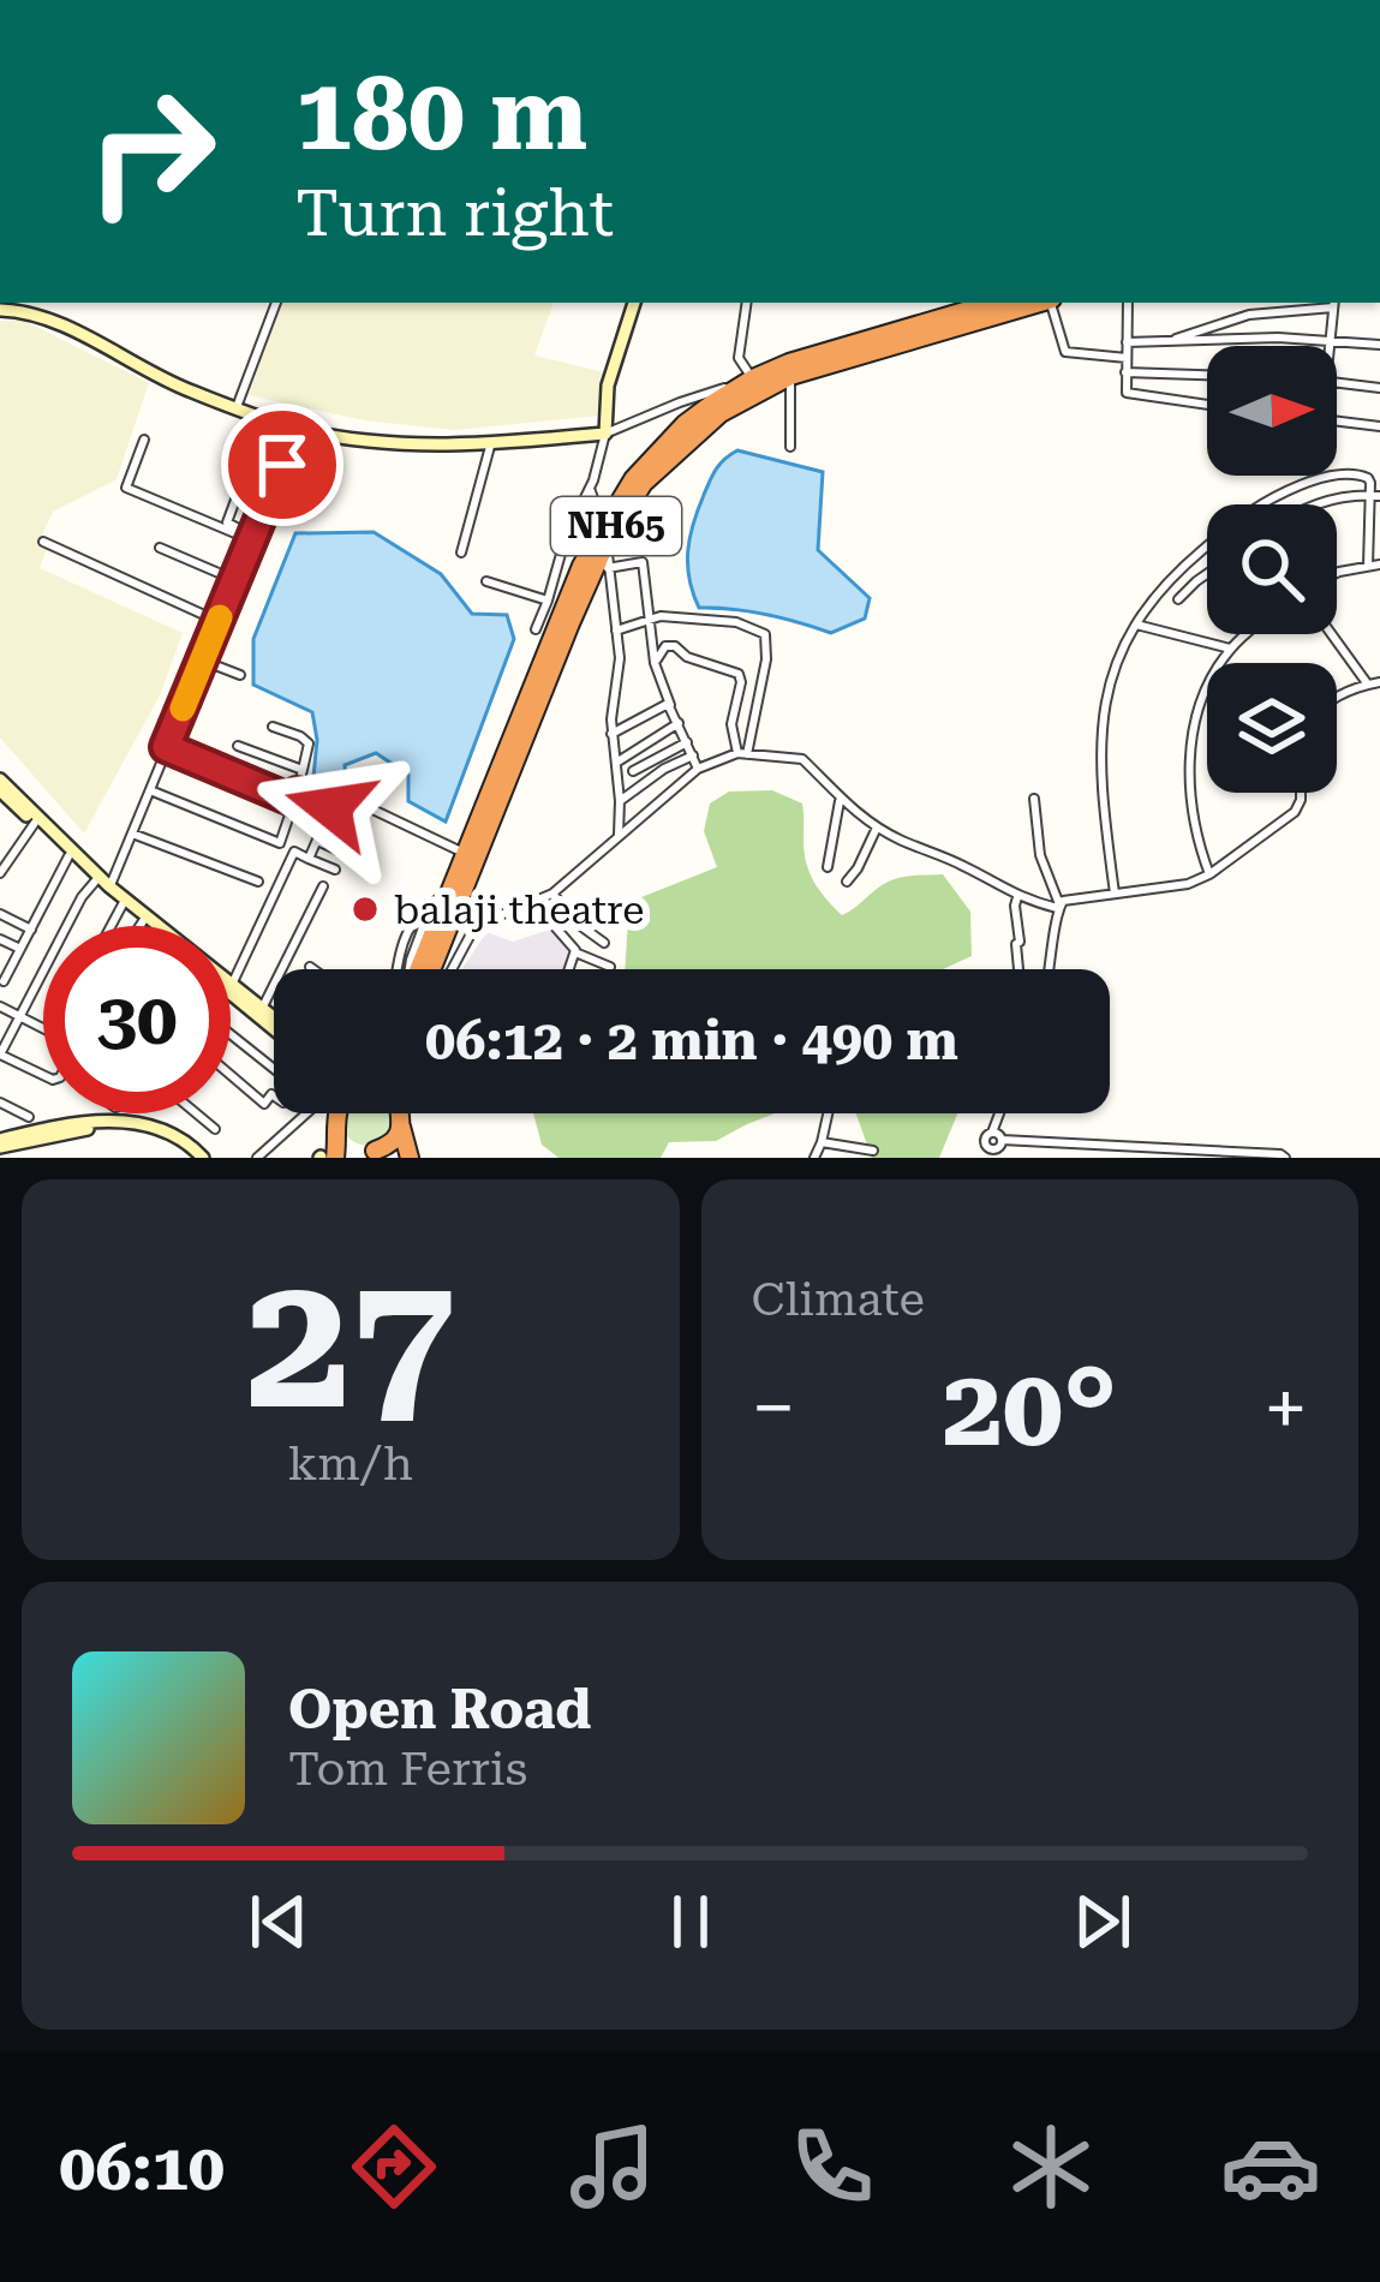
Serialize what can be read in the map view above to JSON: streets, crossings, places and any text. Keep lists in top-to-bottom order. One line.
{"streets":{"highway":["NH65"]},"places":["balaji theatre"],"north":"right","page":{"turn":["180 m","Turn right"],"limit":"30","trip":"06:12 · 2 min · 490 m","tile":[["27","km/h"],"Climate"],"heat":["−","20°","+"],"song":["Open Road","Tom Ferris"],"tabs":"06:10"}}
